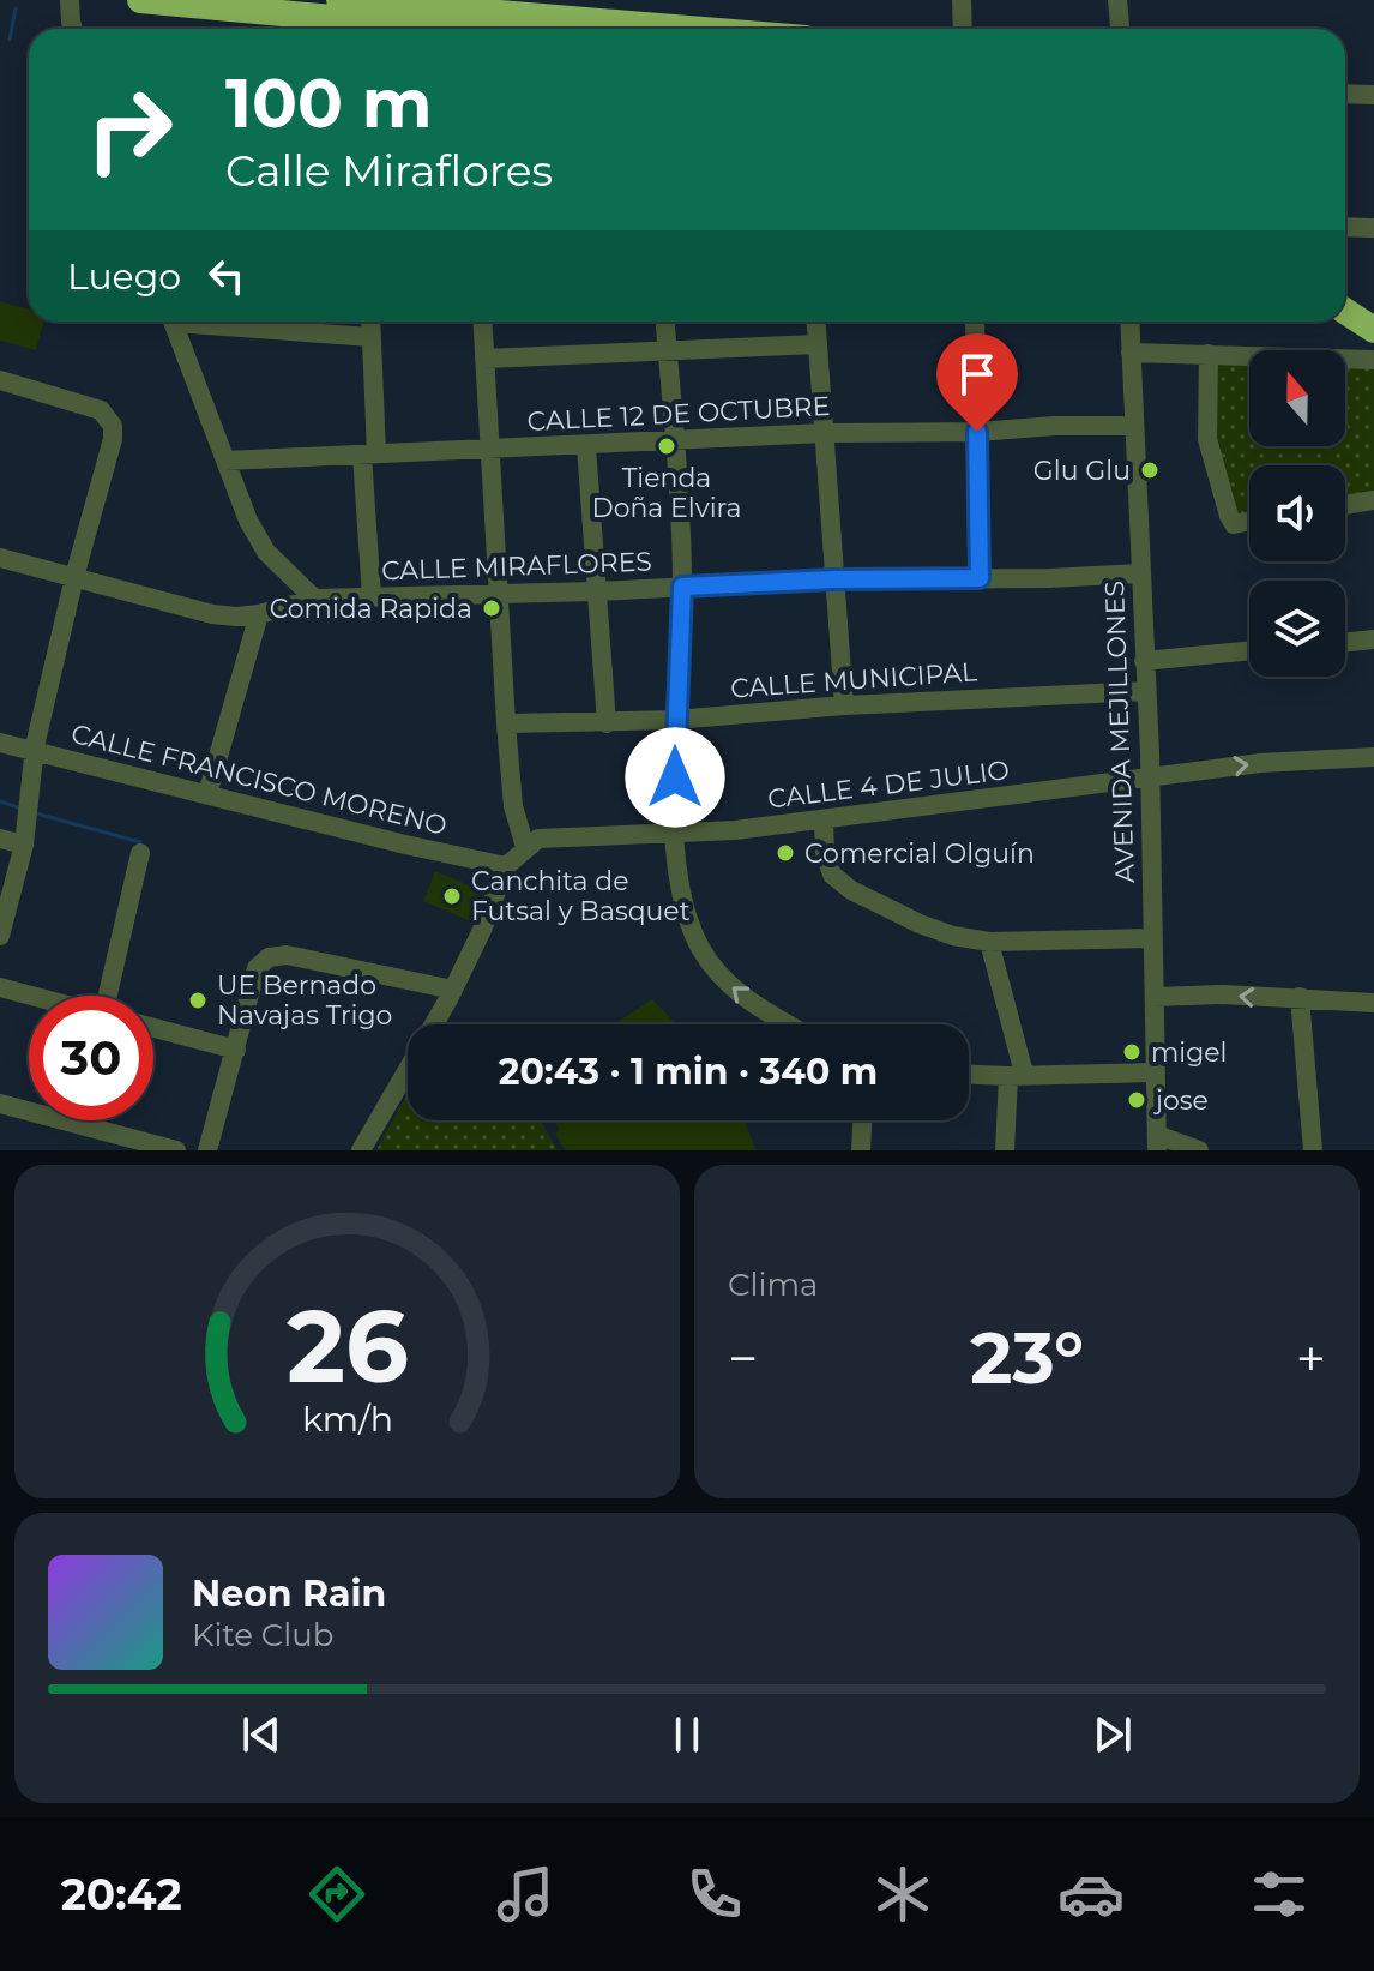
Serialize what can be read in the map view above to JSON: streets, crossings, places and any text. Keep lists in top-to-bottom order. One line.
{"streets":{"street":["CALLE 12 DE OCTUBRE","CALLE MIRAFLORES","CALLE MUNICIPAL","AVENIDA MEJILLONES","CALLE FRANCISCO MORENO","CALLE 4 DE JULIO"]},"crossings":[["CALLE 12 DE OCTUBRE","AVENIDA MEJILLONES"],["CALLE MIRAFLORES","AVENIDA MEJILLONES"],["CALLE MUNICIPAL","AVENIDA MEJILLONES"],["AVENIDA MEJILLONES","CALLE 4 DE JULIO"]],"places":["Tienda Doña Elvira","Glu Glu","Comida Rapida","Comercial Olguín","Canchita de Futsal y Basquet","UE Bernado Navajas Trigo","migel","jose"],"north":"top","page":{"turn":["100 m","Calle Miraflores"],"then":"Luego","limit":"30","trip":"20:43 · 1 min · 340 m","tile":"Clima","heat":["−","23°","+"],"song":["Neon Rain","Kite Club"],"tabs":"20:42","gauge":["26","km/h"]}}
